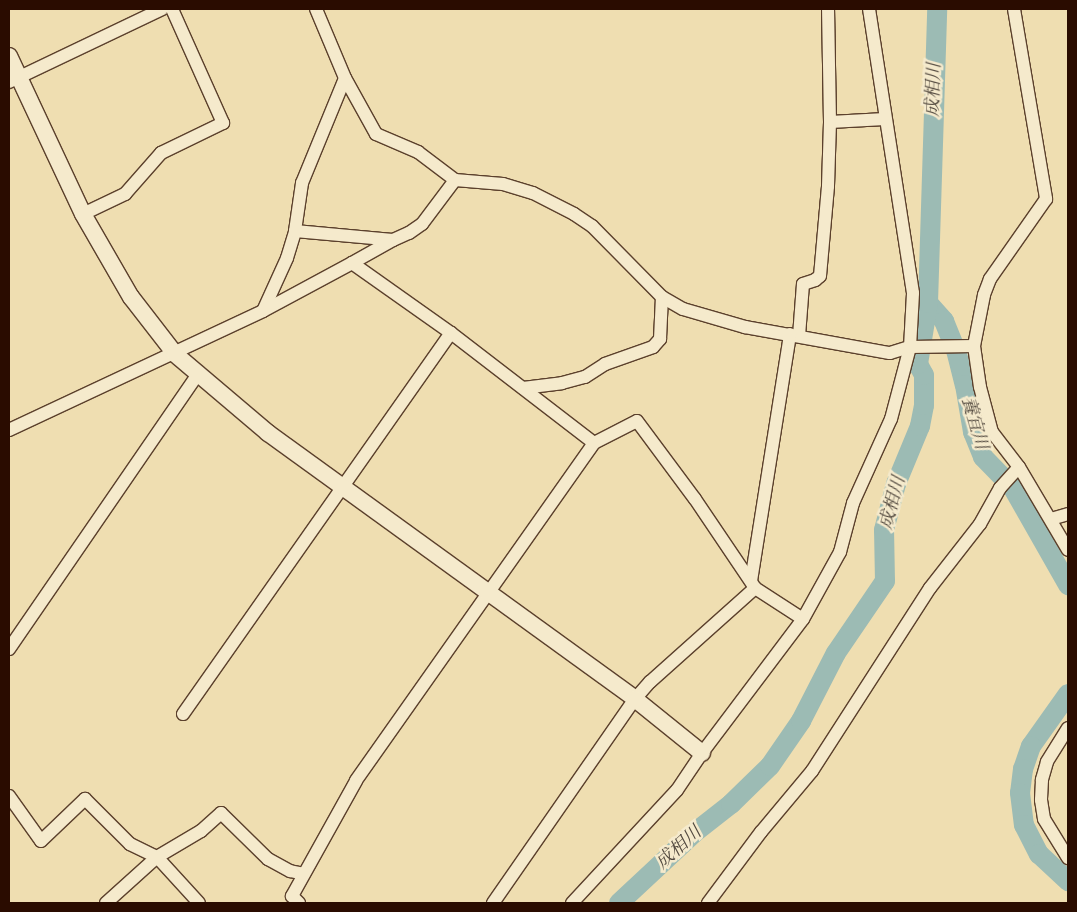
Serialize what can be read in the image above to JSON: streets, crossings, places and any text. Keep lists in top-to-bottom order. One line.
{"water":["成相川","養宜川"]}
